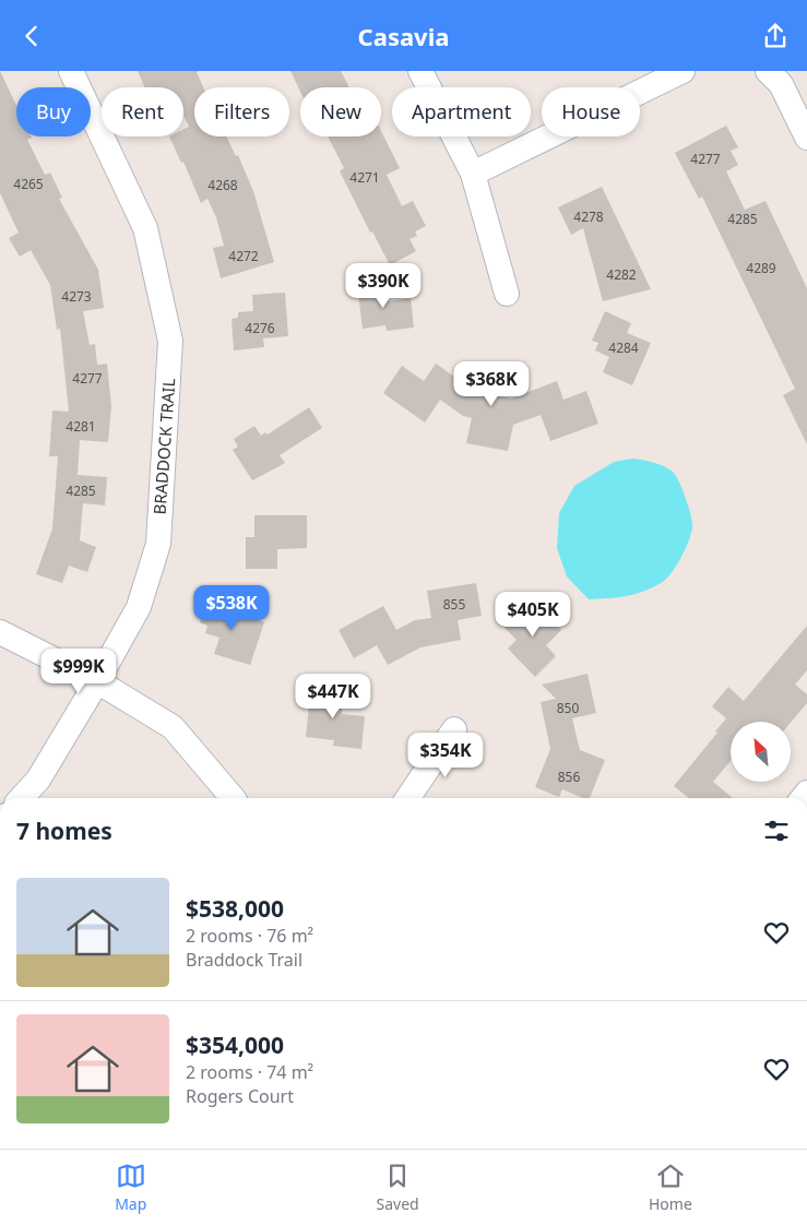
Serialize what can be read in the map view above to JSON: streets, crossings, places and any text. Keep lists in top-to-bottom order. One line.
{"streets":{"street":["BRADDOCK TRAIL"]},"house_numbers":["4277","4271","4265","4268","4278","4285","4272","4289","4282","4273","4276","4284","4277","4281","4285","855","850","856"],"north":"top left","page":{"header":"Casavia","chip":["Buy","Rent","Filters","New","Apartment","House"],"price":["$390K","$368K","$538K","$405K","$999K","$447K","$354K"],"heading":"7 homes","list":[{"name":"$538,000","note":"2 rooms · 76 m² · Braddock Trail"},{"name":"$354,000","note":"2 rooms · 74 m² · Rogers Court"}],"tabs":["Map","Saved","Home"]}}
